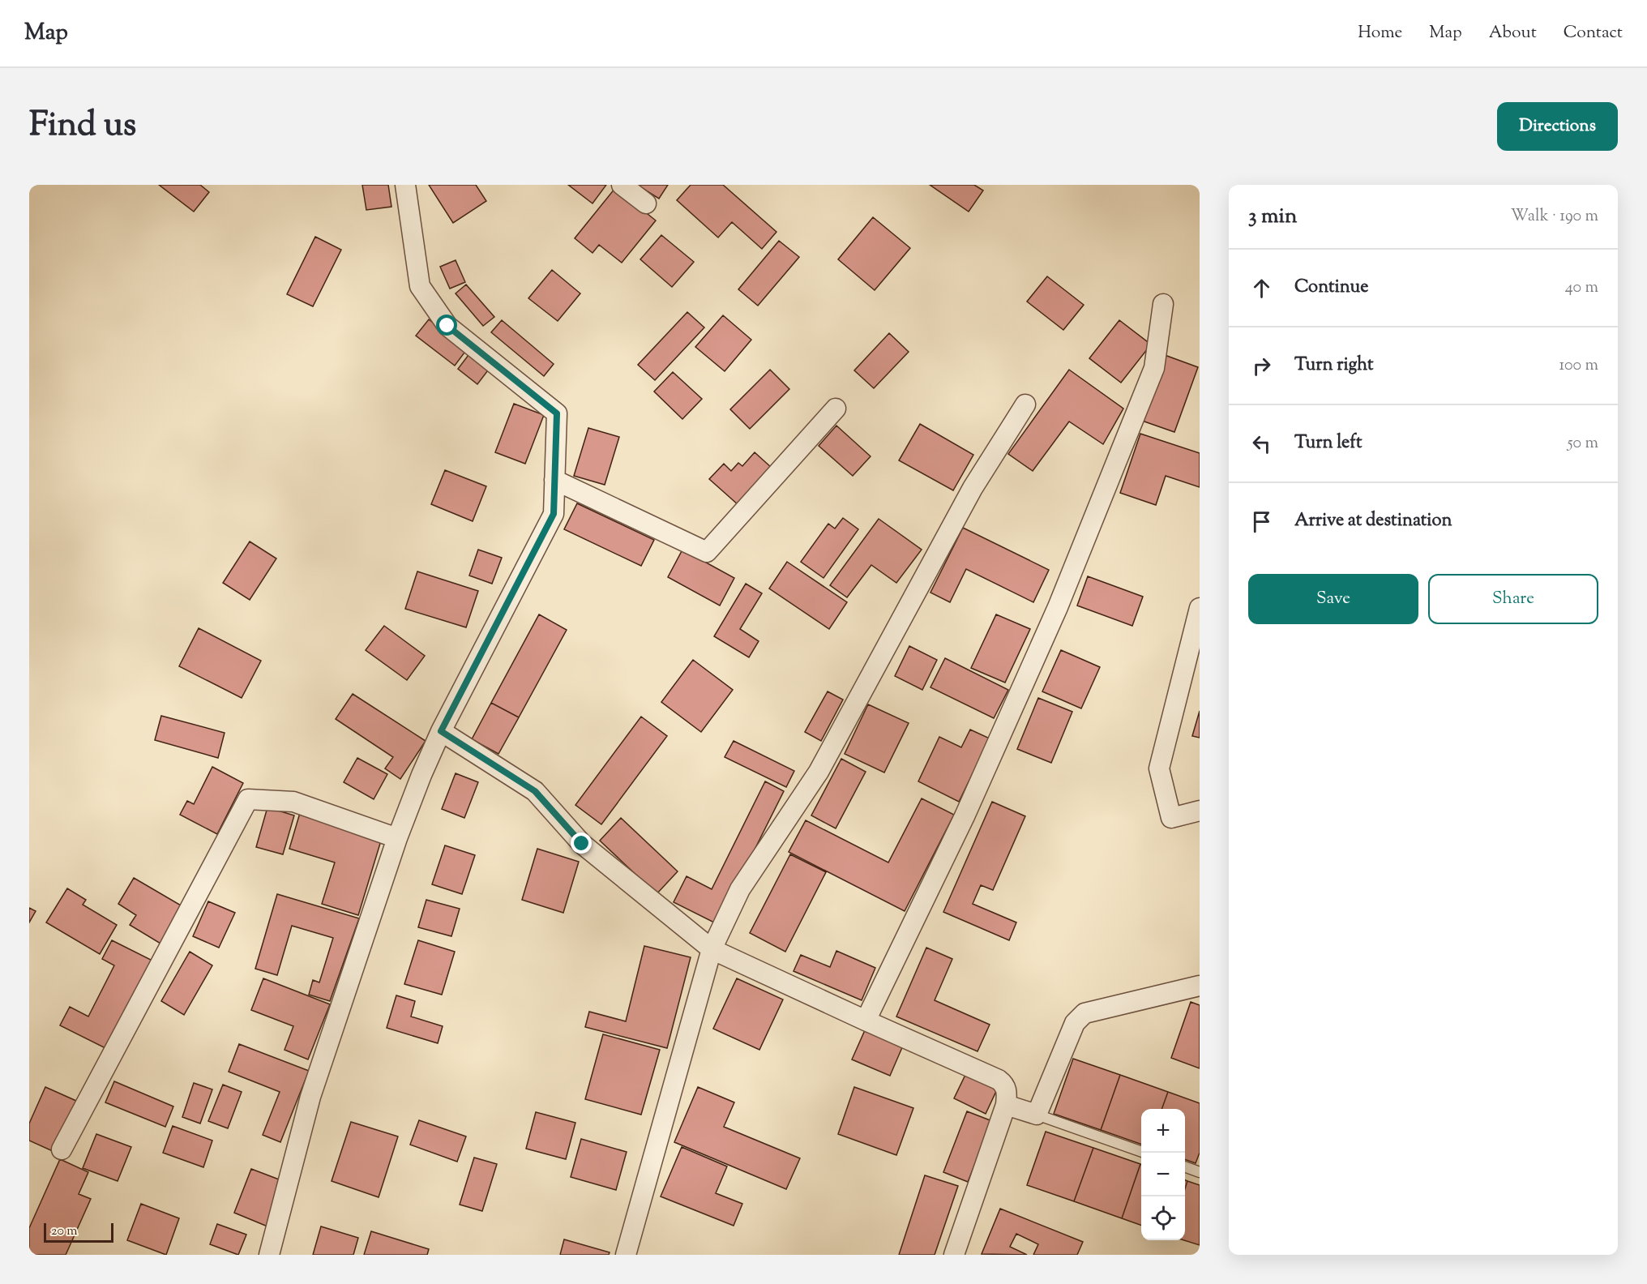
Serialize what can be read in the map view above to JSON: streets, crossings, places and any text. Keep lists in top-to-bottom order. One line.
{"scale_bar":"20 m","page":{"header":"Map","nav":["Home","Map","About","Contact"],"title":"Find us","buttons":["Directions",["Save","Share"]],"heading":["3 min","Walk · 190 m"],"list":[["Continue","40 m"],["Turn right","100 m"],["Turn left","50 m"],"Arrive at destination"],"map_buttons":["+","−"],"scale":"20 m"}}
